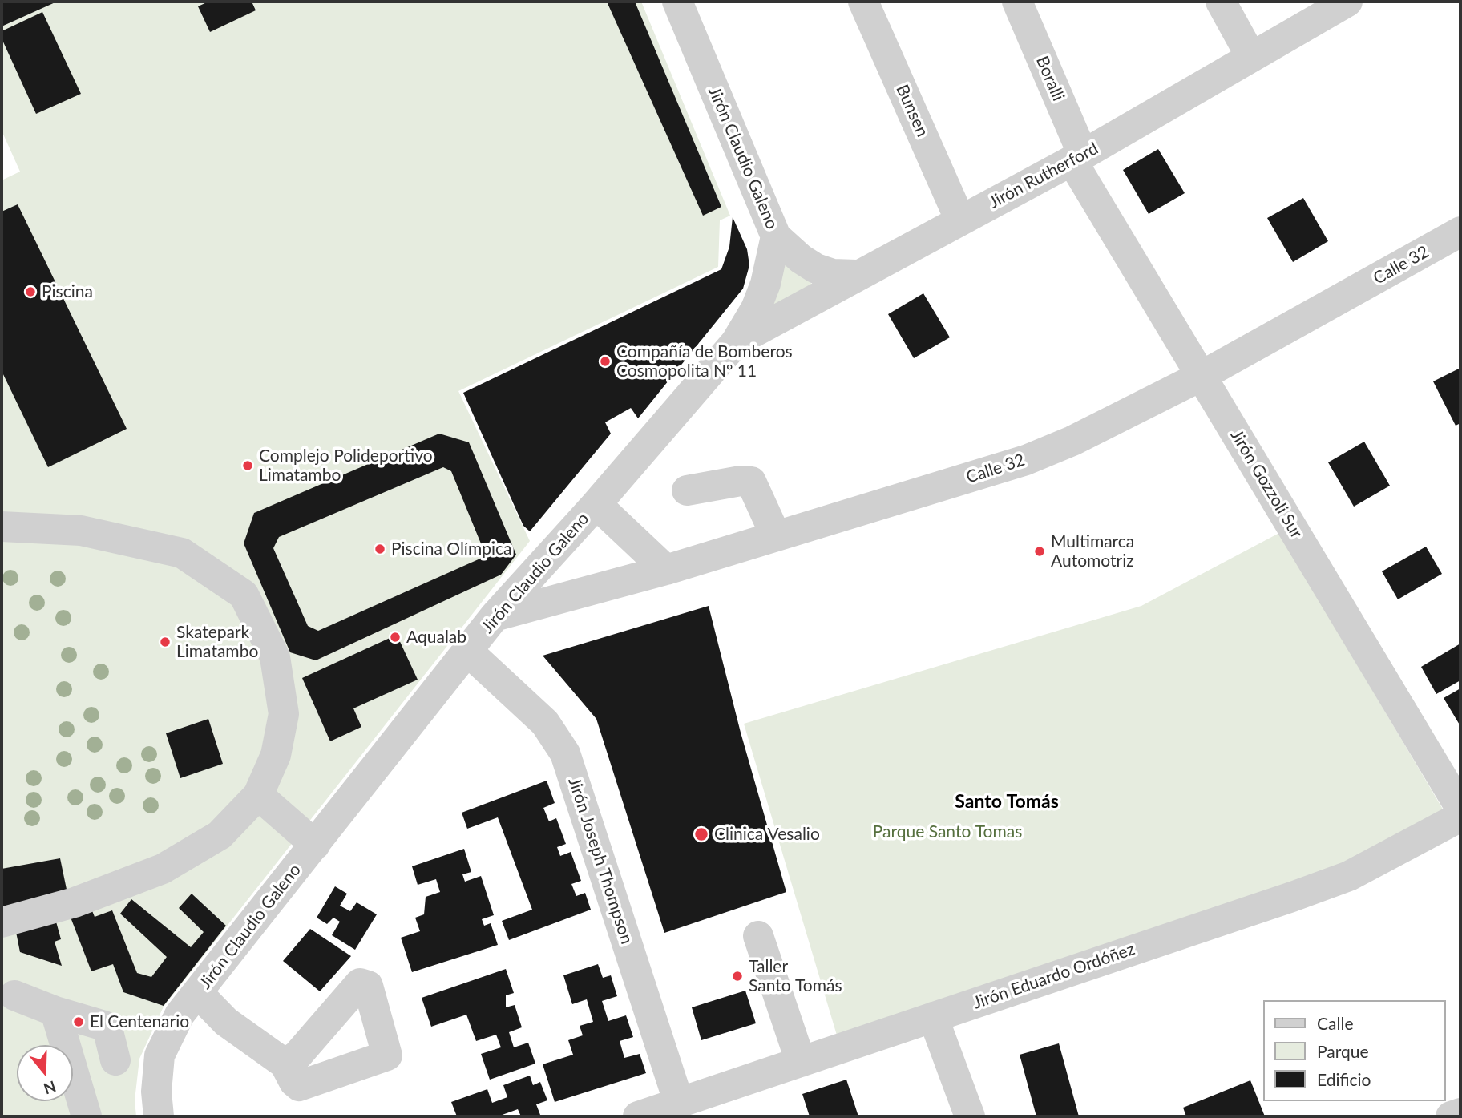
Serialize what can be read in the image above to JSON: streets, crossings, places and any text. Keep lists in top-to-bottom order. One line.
{"streets":{"street":["Boralli","Bunsen","Jirón Claudio Galeno","Jirón Rutherford","Calle 32","Jirón Gozzoli Sur","Jirón Joseph Thompson","Jirón Eduardo Ordóñez"]},"crossings":[["Boralli","Jirón Rutherford"],["Boralli","Jirón Gozzoli Sur"],["Bunsen","Jirón Rutherford"],["Jirón Claudio Galeno","Jirón Rutherford"],["Jirón Claudio Galeno","Calle 32"],["Jirón Claudio Galeno","Jirón Joseph Thompson"],["Jirón Rutherford","Jirón Gozzoli Sur"],["Calle 32","Jirón Gozzoli Sur"],["Jirón Joseph Thompson","Jirón Eduardo Ordóñez"]],"districts":["Santo Tomás"],"parks":["Parque Santo Tomas"],"places":["Piscina","Compañía de Bomberos Cosmopolita Nº 11","Complejo Polideportivo Limatambo","Piscina Olímpica","Multimarca Automotriz","Aqualab","Skatepark Limatambo","Clinica Vesalio","Taller Santo Tomás","El Centenario"],"legend":["Calle","Parque","Edificio"],"north":"bottom"}
